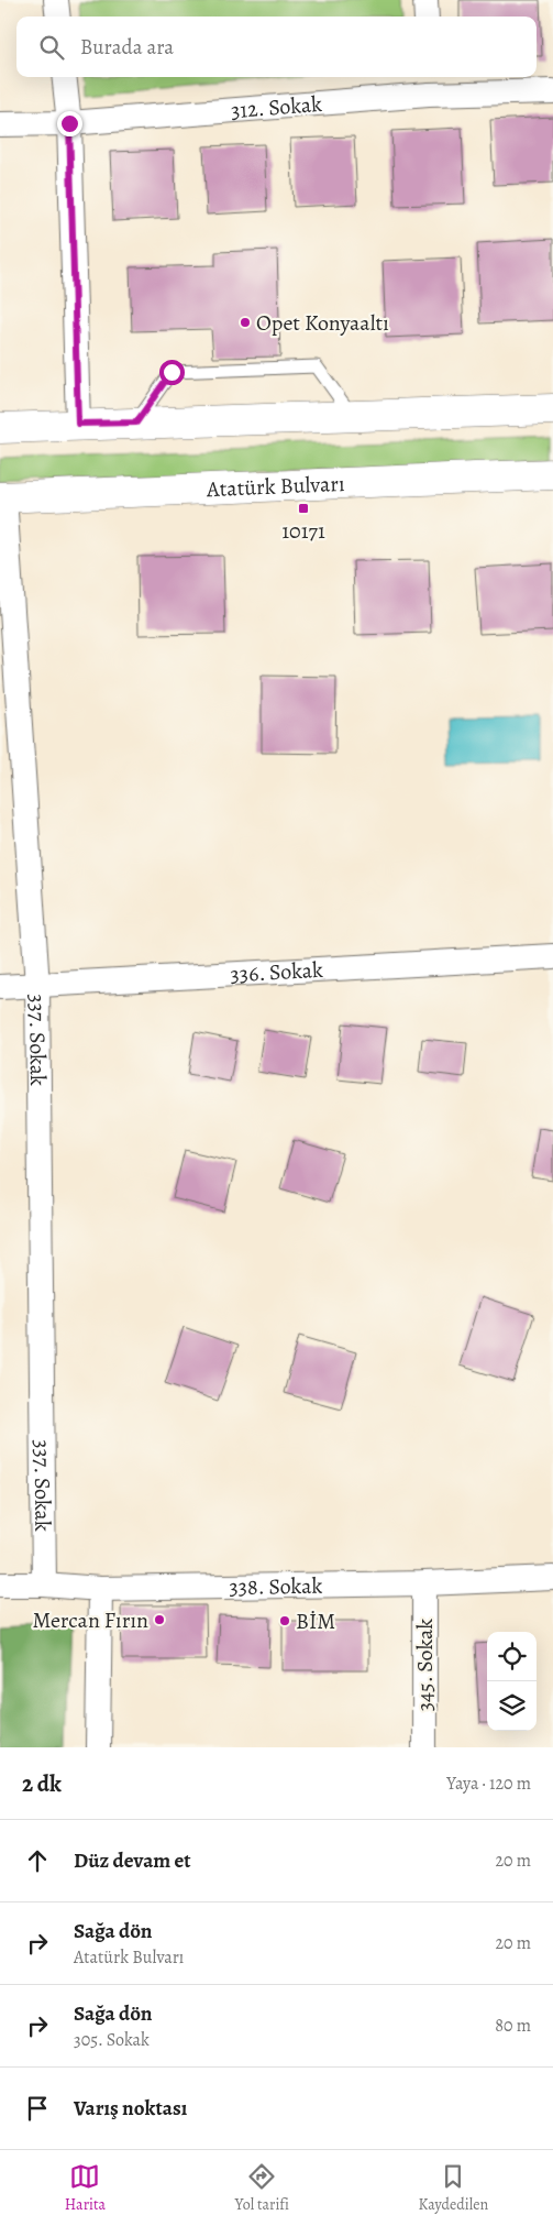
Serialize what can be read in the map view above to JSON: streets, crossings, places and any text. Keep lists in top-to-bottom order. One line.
{"streets":{"main road":["Atatürk Bulvarı"],"street":["312. Sokak","336. Sokak","337. Sokak","338. Sokak","345. Sokak"]},"crossings":[["Atatürk Bulvarı","337. Sokak"],["336. Sokak","337. Sokak"],["337. Sokak","338. Sokak"],["338. Sokak","345. Sokak"]],"places":{"other":["Opet Konyaaltı","Mercan Fırın","BİM"],"transit":["10171"]},"page":{"search":"Burada ara","heading":["2 dk","Yaya · 120 m"],"list":[["Düz devam et","20 m"],["Sağa dön","Atatürk Bulvarı","20 m"],["Sağa dön","305. Sokak","80 m"],"Varış noktası"],"nav":["Harita","Yol tarifi","Kaydedilen"]}}
